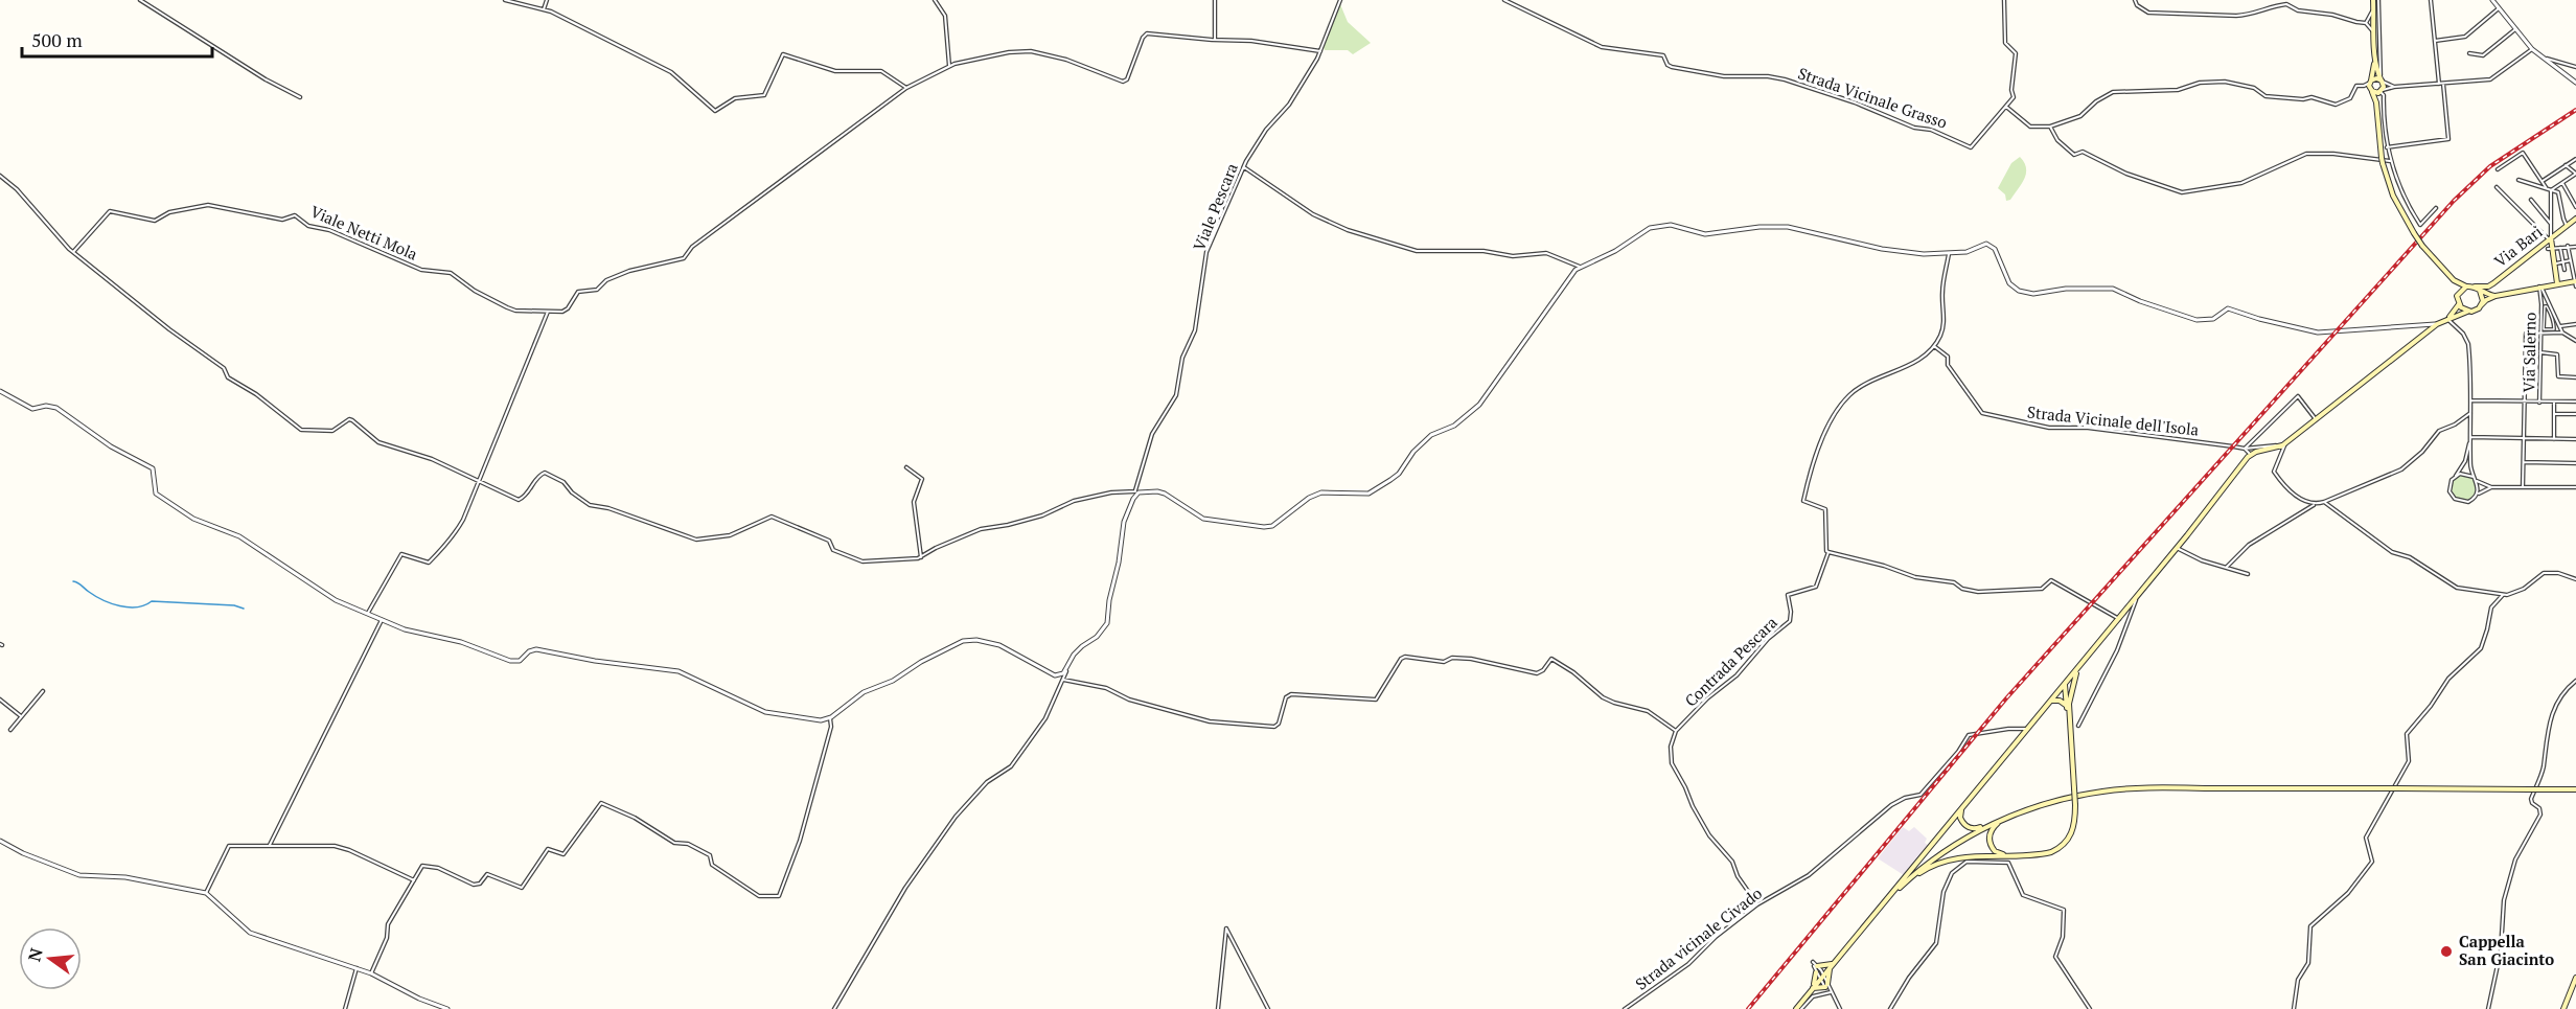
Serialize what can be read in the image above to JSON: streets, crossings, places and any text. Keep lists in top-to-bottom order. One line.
{"streets":{"main road":["Via Bari"],"street":["Strada Vicinale Grasso","Viale Pescara","Viale Netti Mola","Via Salerno","Strada Vicinale dell'Isola","Contrada Pescara","Strada vicinale Civado"]},"places":["Cappella San Giacinto"],"scale_bar":"500 m","north":"left"}
